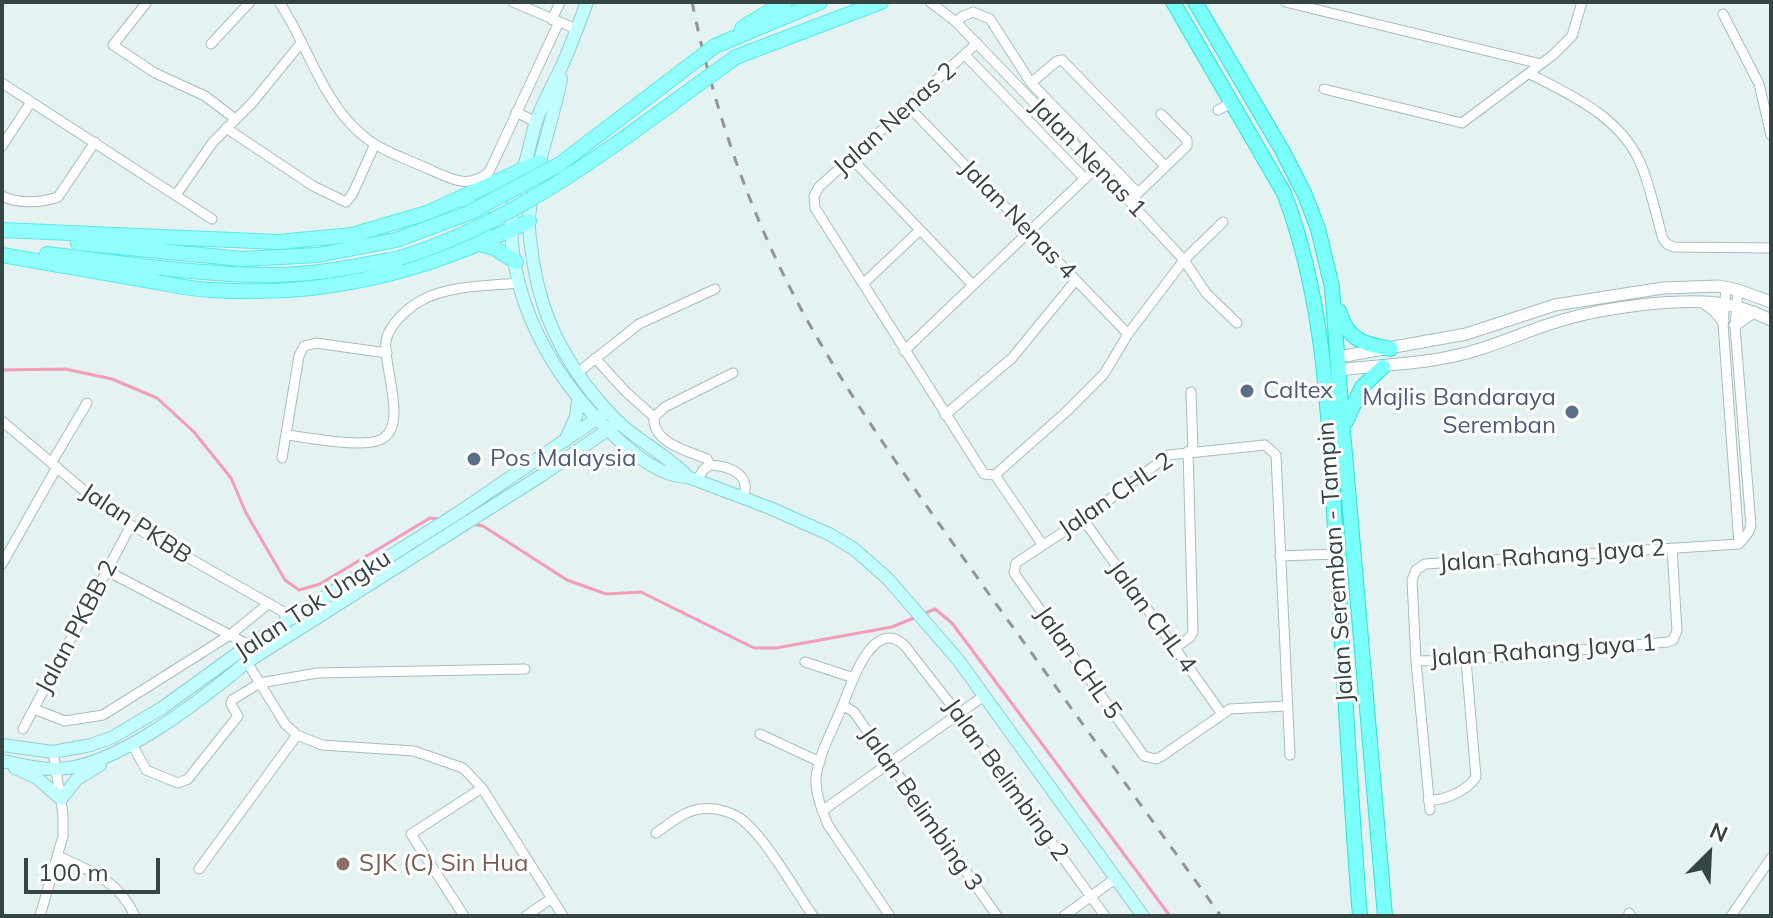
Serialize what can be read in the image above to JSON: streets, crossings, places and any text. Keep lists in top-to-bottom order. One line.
{"streets":{"highway":["Jalan Seremban - Tampin"],"main road":["Jalan Tok Ungku"],"street":["Jalan Nenas 2","Jalan Nenas 1","Jalan Nenas 4","Jalan CHL 2","Jalan PKBB","Jalan Rahang Jaya 2","Jalan CHL 4","Jalan PKBB 2","Jalan Rahang Jaya 1","Jalan CHL 5","Jalan Belimbing 2","Jalan Belimbing 3"]},"crossings":[["Jalan Nenas 2","Jalan Nenas 1"],["Jalan Nenas 2","Jalan Nenas 4"],["Jalan CHL 2","Jalan CHL 4"],["Jalan CHL 2","Jalan CHL 5"],["Jalan PKBB","Jalan Tok Ungku"],["Jalan PKBB","Jalan PKBB 2"],["Jalan Rahang Jaya 2","Jalan Rahang Jaya 1"],["Jalan CHL 4","Jalan CHL 5"]],"places":["Caltex","Majlis Bandaraya Seremban","Pos Malaysia","SJK (C) Sin Hua"],"scale_bar":"100 m","north":"top right"}
